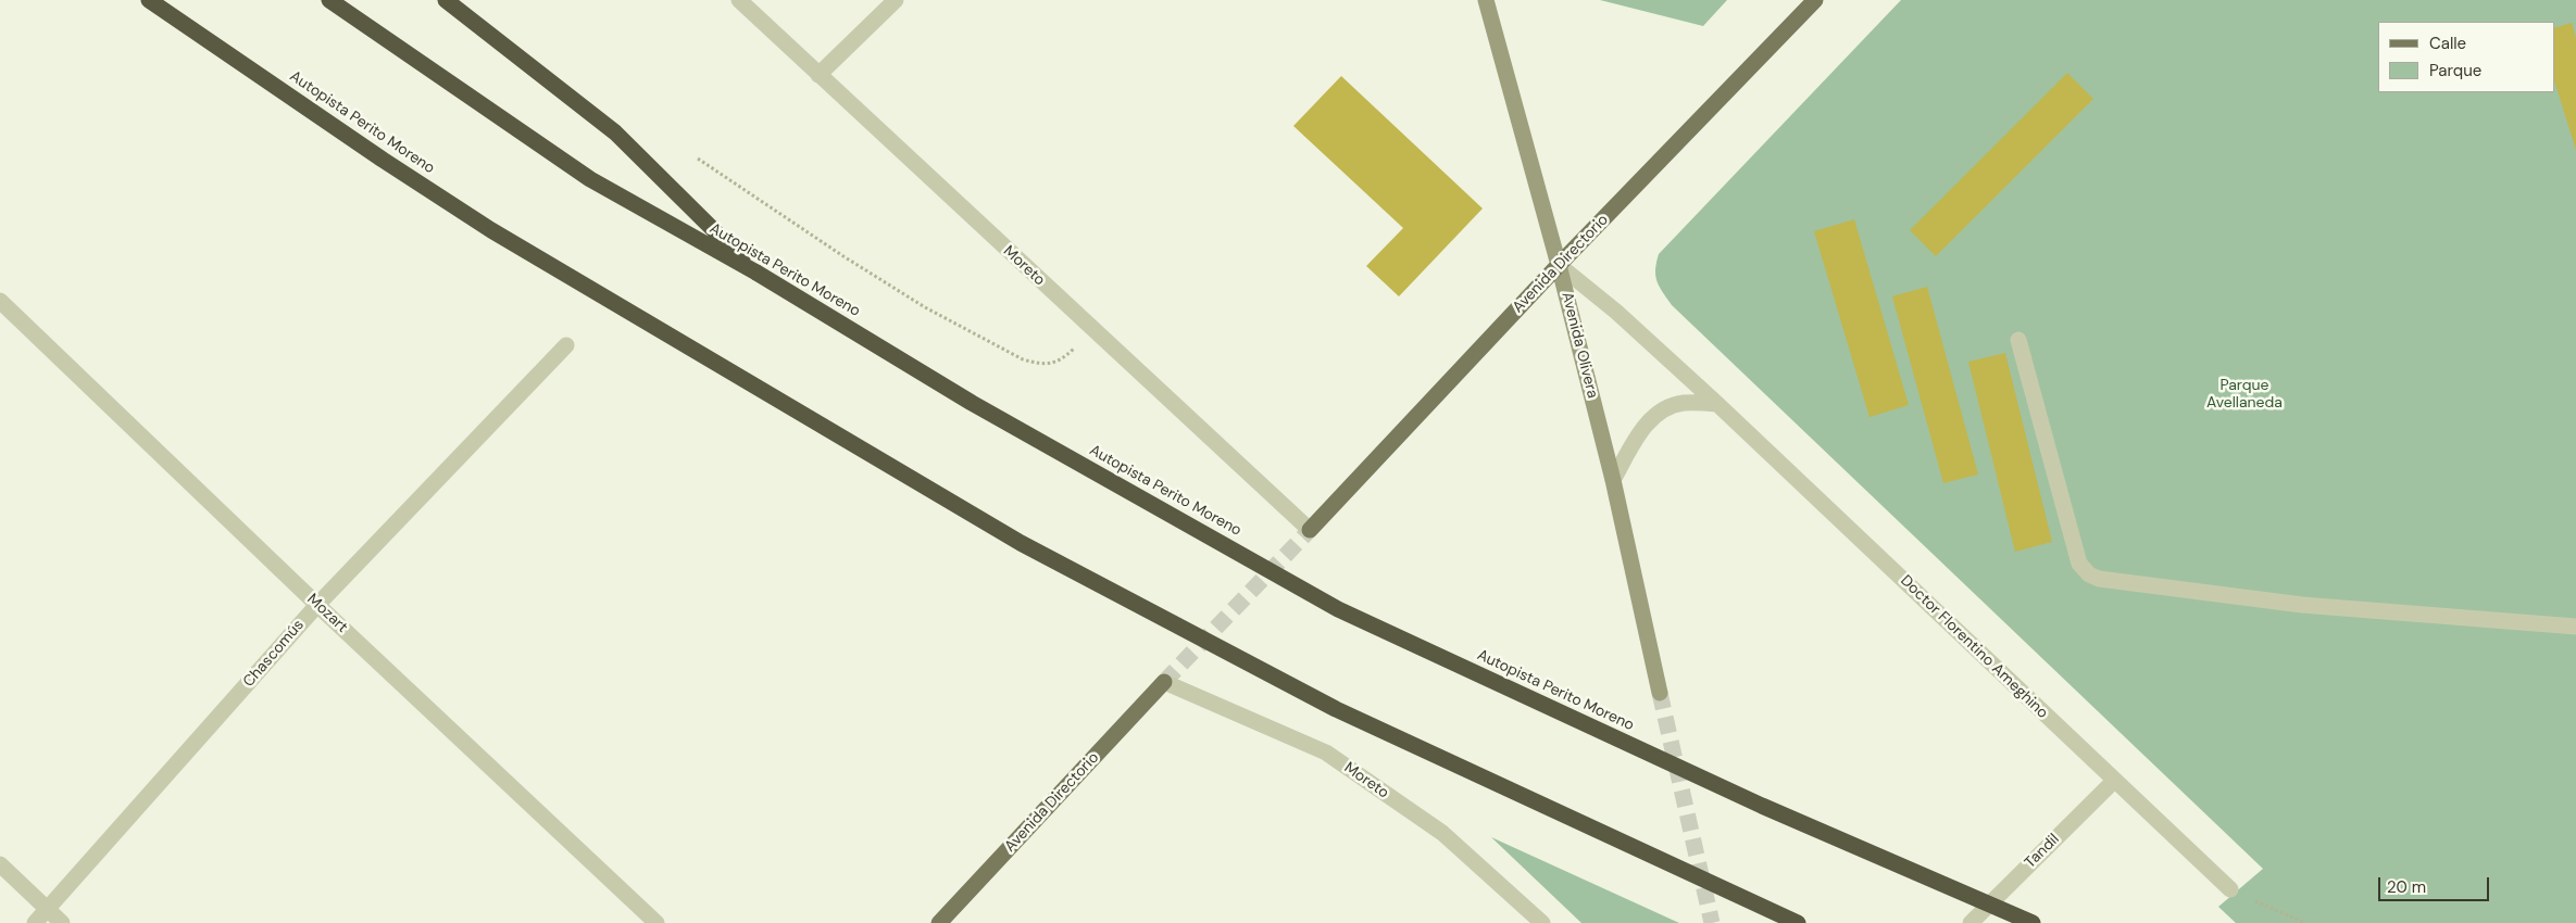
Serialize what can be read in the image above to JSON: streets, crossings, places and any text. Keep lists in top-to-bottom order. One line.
{"streets":{"highway":["Autopista Perito Moreno"],"main road":["Avenida Directorio","Avenida Olivera"],"street":["Moreto","Mozart","Doctor Florentino Ameghino","Chascomús","Tandil"]},"crossings":[["Avenida Directorio","Moreto"],["Avenida Directorio","Avenida Olivera"],["Avenida Directorio","Doctor Florentino Ameghino"],["Avenida Olivera","Doctor Florentino Ameghino"],["Mozart","Chascomús"],["Doctor Florentino Ameghino","Tandil"]],"parks":["Parque Avellaneda"],"legend":["Calle","Parque"],"scale_bar":"20 m"}
